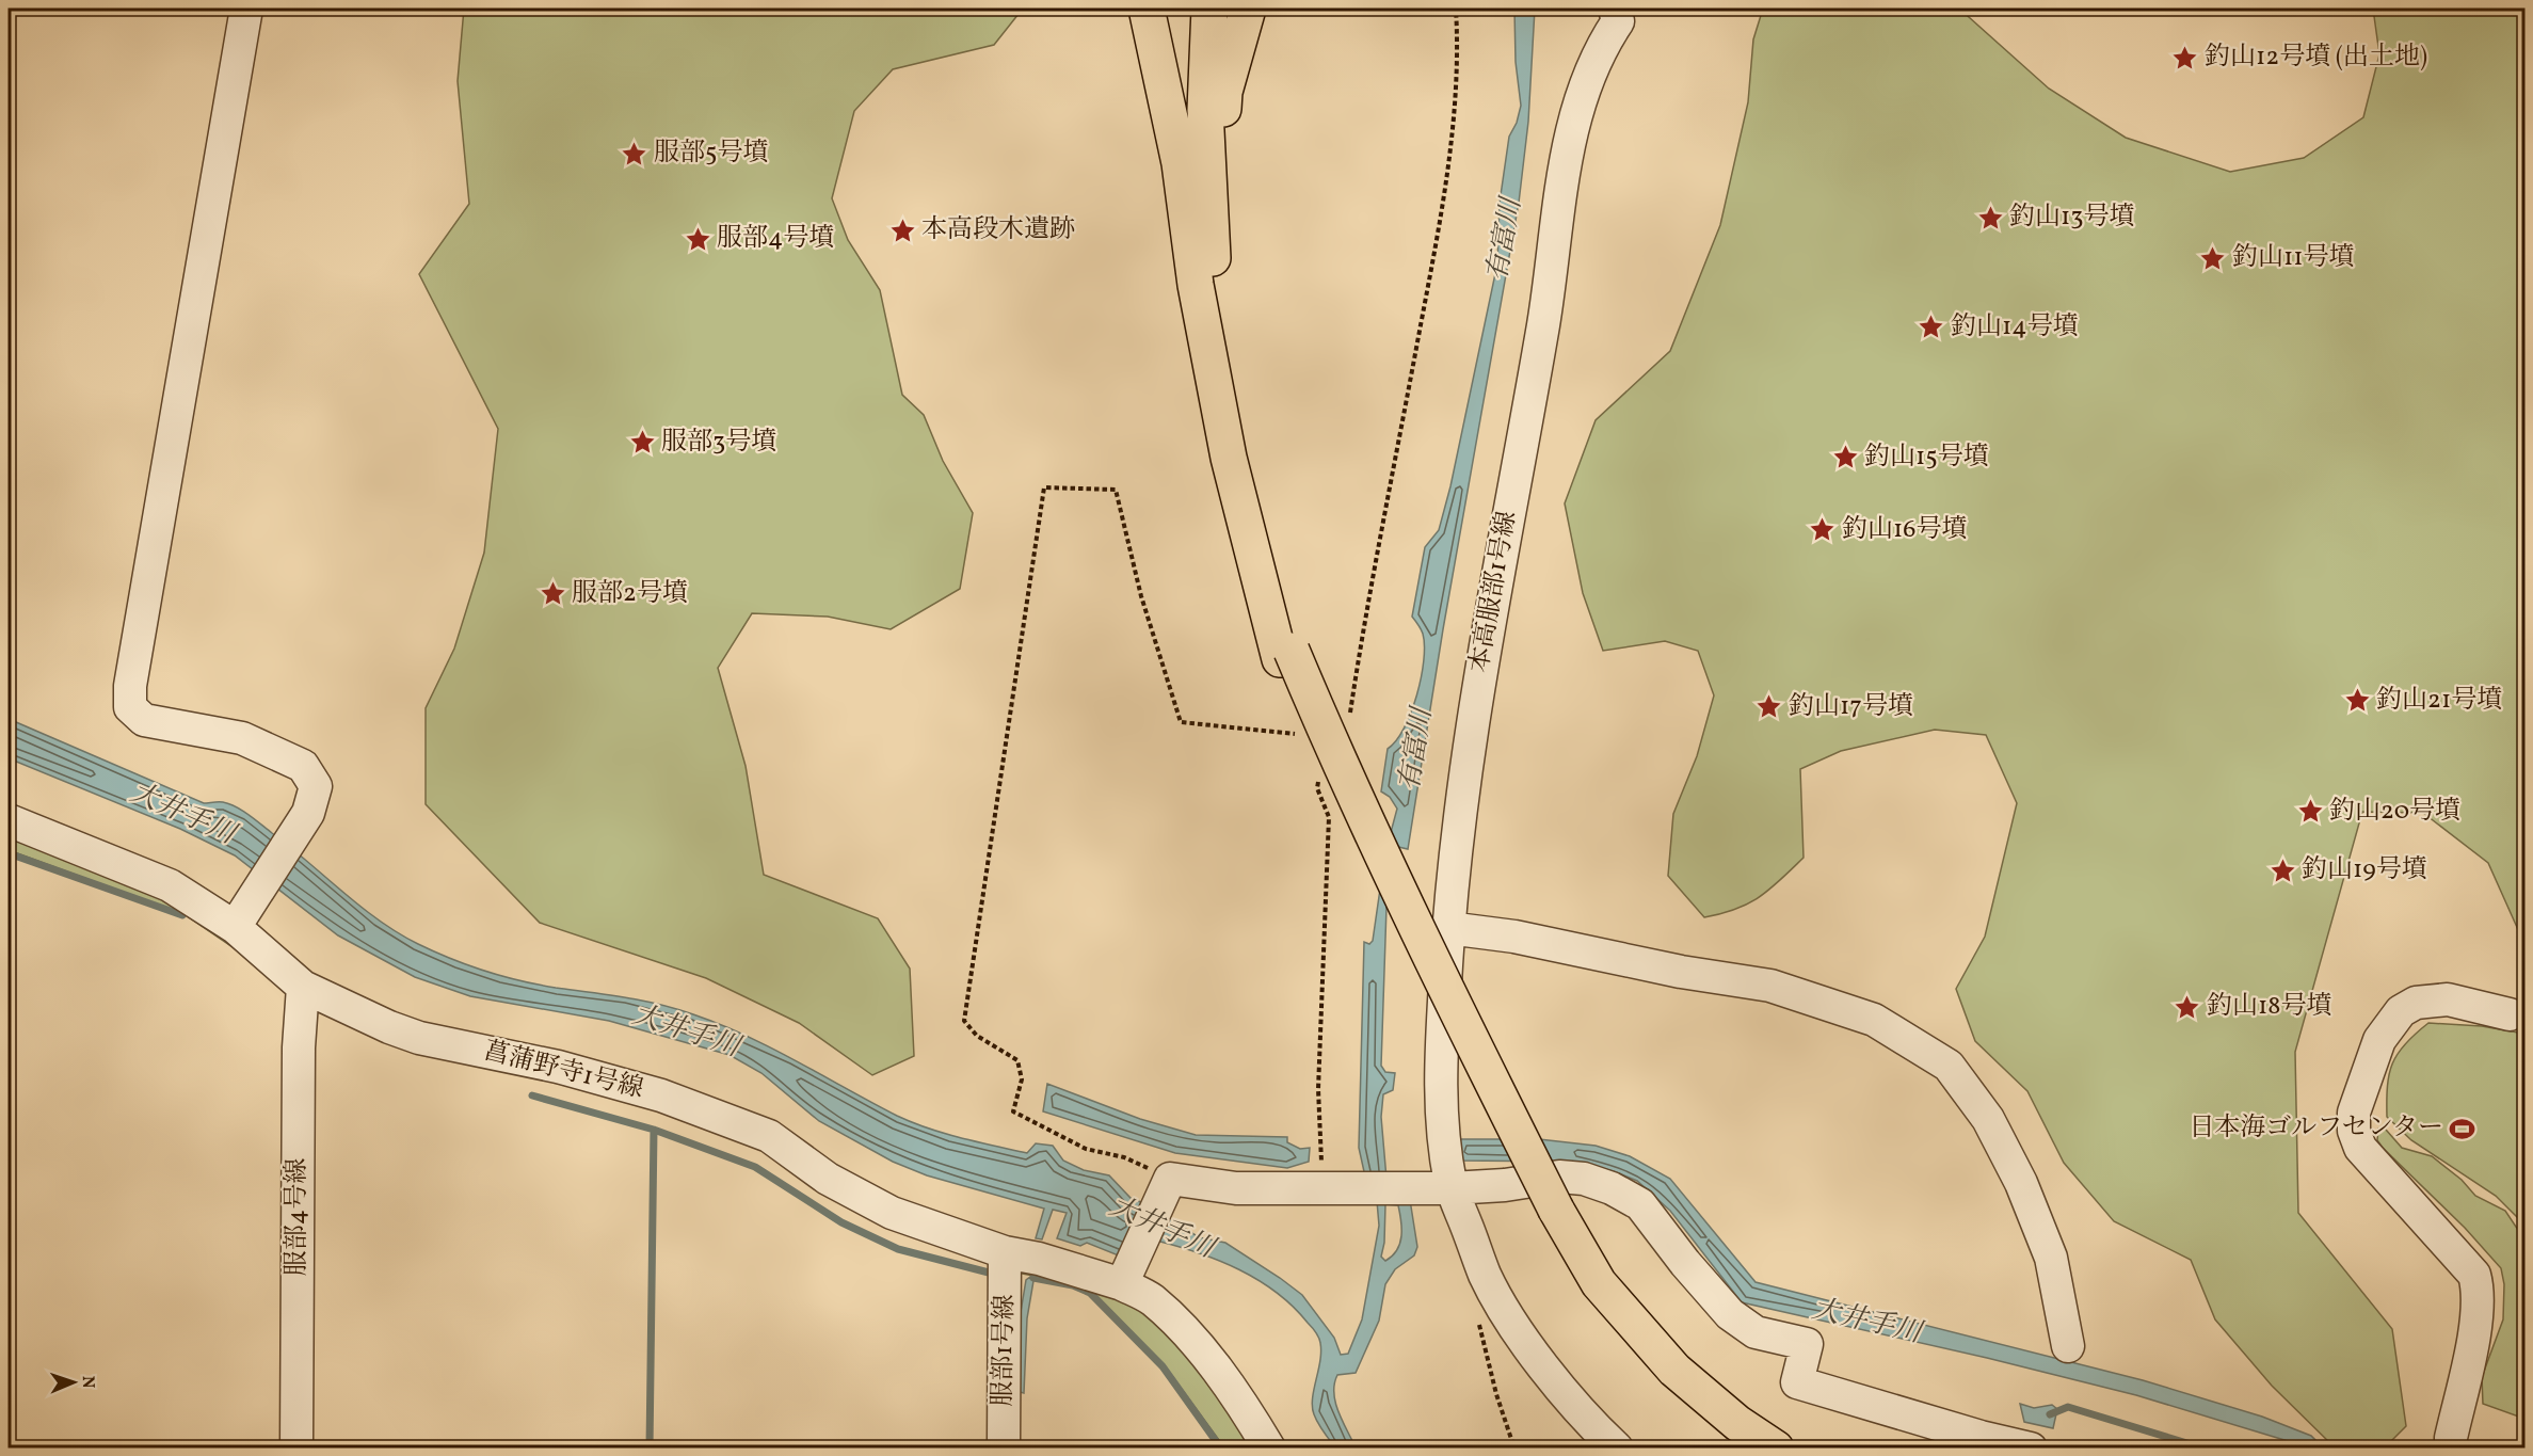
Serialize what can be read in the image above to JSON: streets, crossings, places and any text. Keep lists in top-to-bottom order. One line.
{"streets":{"street":["本高服部1号線","菖蒲野寺1号線","服部4号線","服部1号線"]},"crossings":[["菖蒲野寺1号線","服部4号線"],["菖蒲野寺1号線","服部1号線"]],"water":["有富川","大井手川"],"places":{"place":["釣山12号墳 (出土地)","服部5号墳","釣山13号墳","本高段木遺跡","服部4号墳","釣山11号墳","釣山14号墳","服部3号墳","釣山15号墳","釣山16号墳","服部2号墳","釣山21号墳","釣山17号墳","釣山20号墳","釣山19号墳","釣山18号墳"],"sports":["日本海ゴルフセンター"]},"north":"right"}
